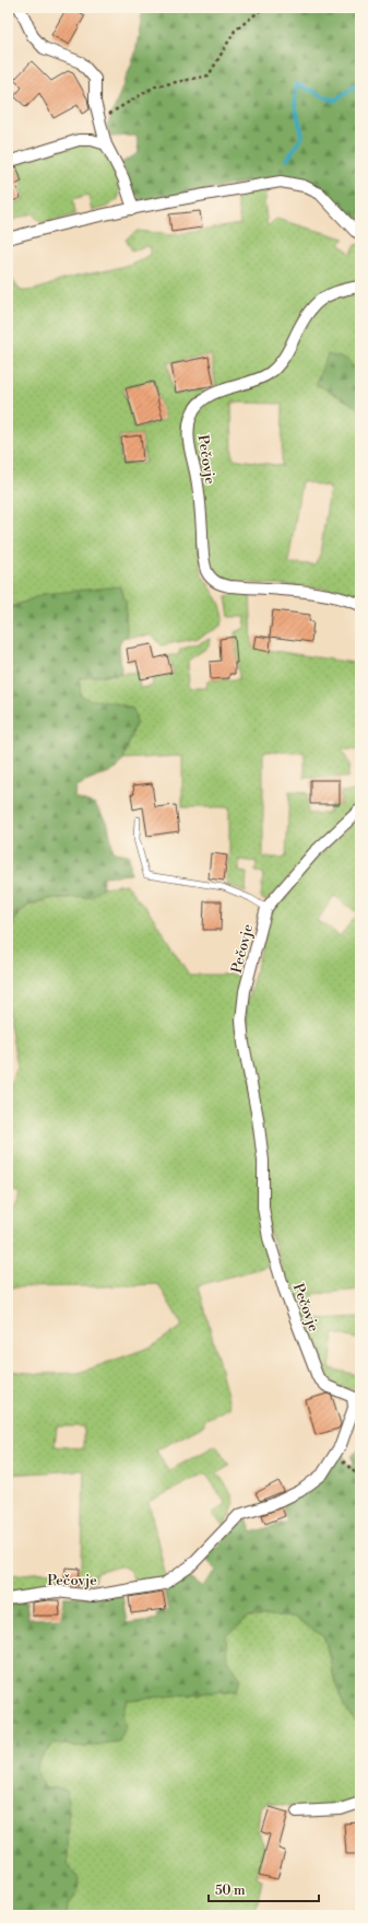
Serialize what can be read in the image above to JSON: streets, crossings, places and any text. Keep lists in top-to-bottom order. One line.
{"streets":{"street":["Pečovje"]},"scale_bar":"50 m"}
